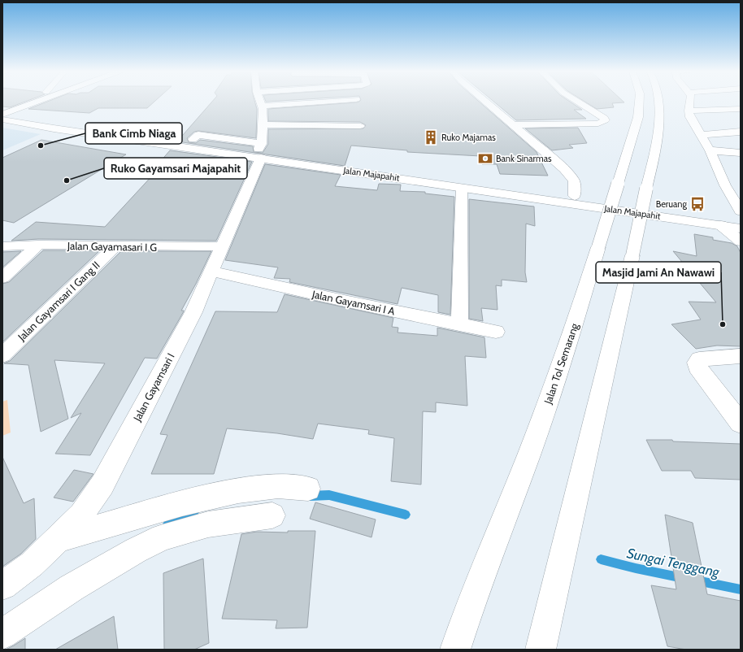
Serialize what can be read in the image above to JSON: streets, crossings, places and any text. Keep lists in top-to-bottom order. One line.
{"streets":{"main road":["Jalan Majapahit","Jalan Gayamasari I G","Jalan Gayamsari I Gang II","Jalan Gayamsari I A","Jalan Tol Semarang","Jalan Gayamsari I"]},"crossings":[["Jalan Majapahit","Jalan Gayamsari I"],["Jalan Gayamasari I G","Jalan Gayamsari I Gang II"],["Jalan Gayamasari I G","Jalan Gayamsari I"],["Jalan Gayamsari I A","Jalan Gayamsari I"]],"water":["Sungai Tenggang"],"places":{"building":["Ruko Majamas"],"other":["Bank Cimb Niaga","Ruko Gayamsari Majapahit","Masjid Jami An Nawawi"],"bank":["Bank Sinarmas"],"bus stop":["Beruang"]}}
